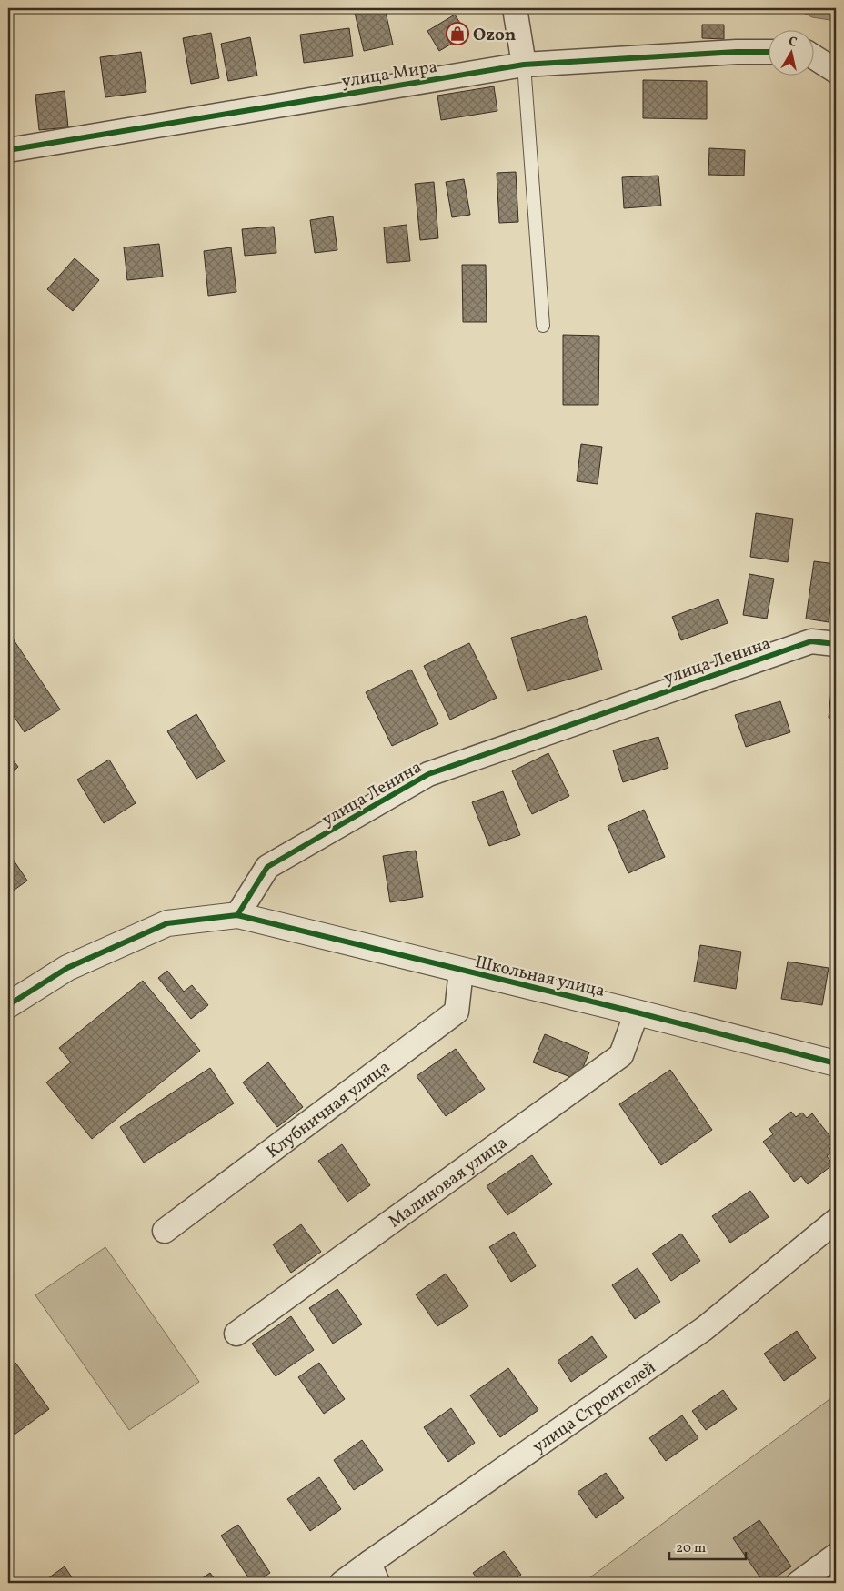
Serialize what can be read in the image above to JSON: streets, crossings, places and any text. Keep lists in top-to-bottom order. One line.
{"streets":{"street":["улица Мира","улица Ленина","Школьная улица","Клубничная улица","Малиновая улица","улица Строителей"]},"crossings":[["улица Ленина","Школьная улица"],["Школьная улица","Клубничная улица"],["Школьная улица","Малиновая улица"]],"places":{"shop":["Ozon"]},"scale_bar":"20 m","north":"top"}
